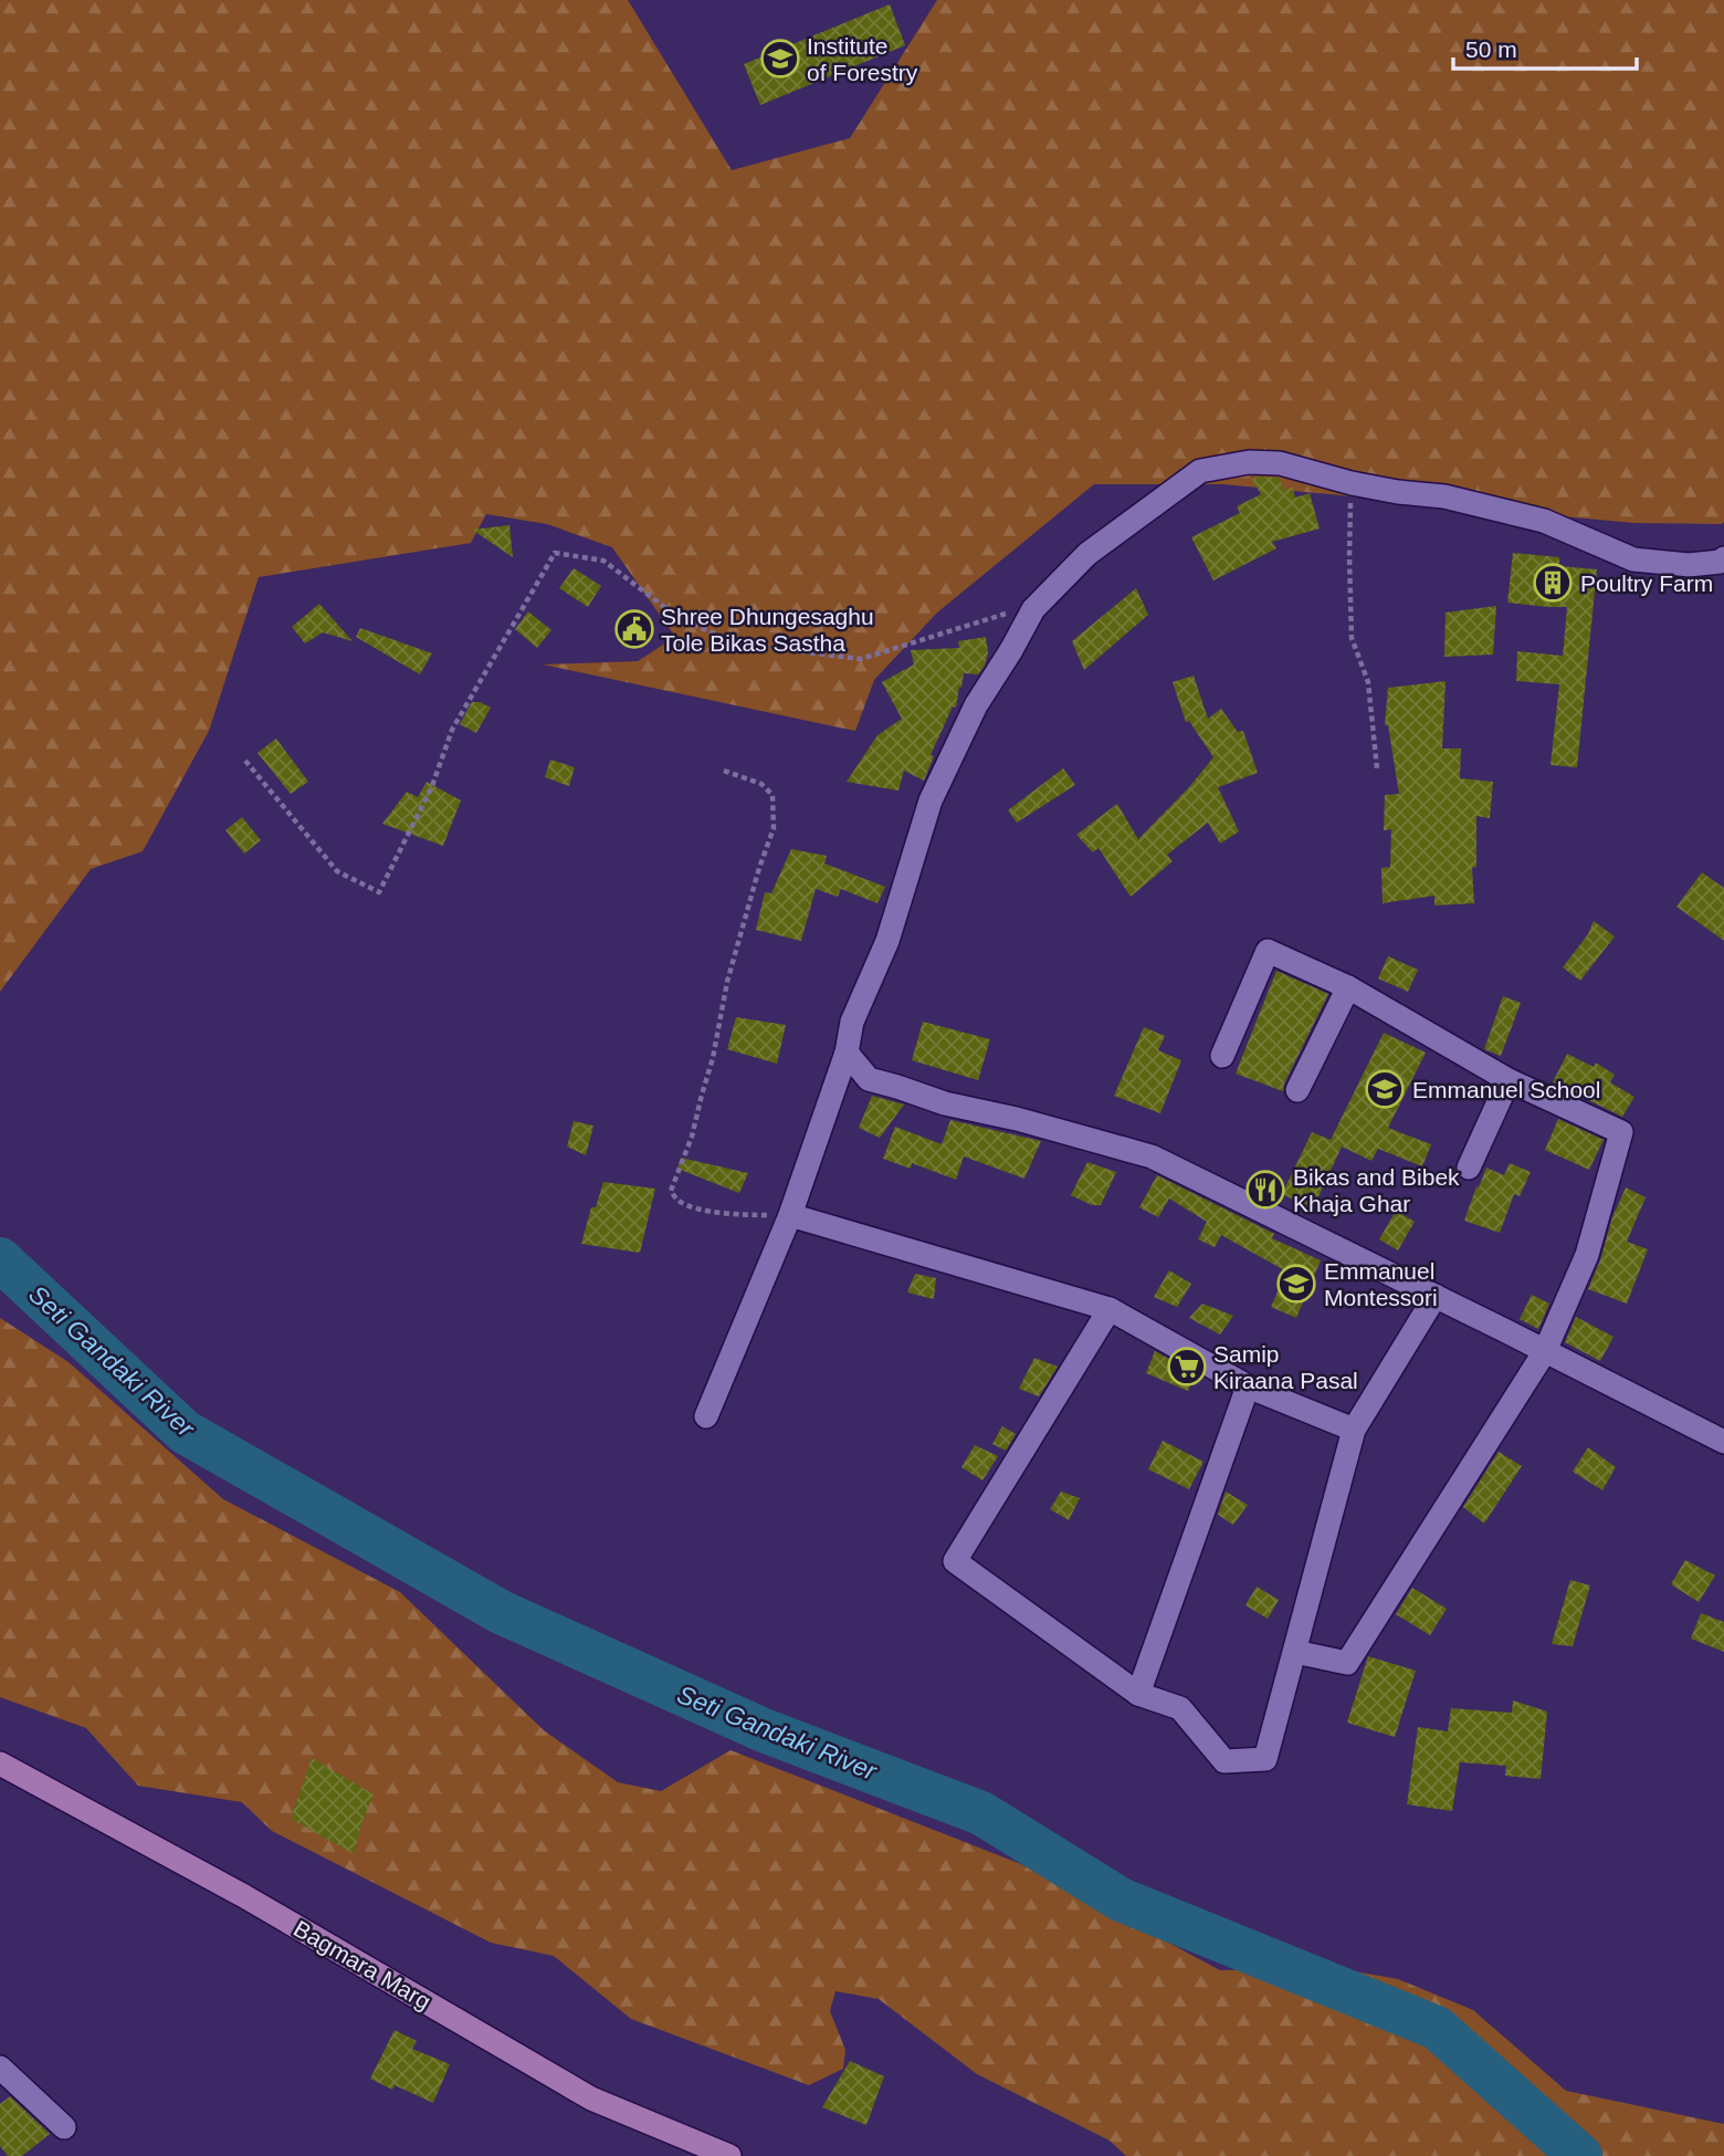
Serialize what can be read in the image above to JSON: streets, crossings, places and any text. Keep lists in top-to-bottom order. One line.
{"streets":{"main road":["Bagmara Marg"]},"water":["Seti Gandaki River"],"places":{"school or university":["Institute of Forestry","Emmanuel School","Emmanuel Montessori"],"building":["Poultry Farm"],"public building":["Shree Dhungesaghu Tole Bikas Sastha"],"restaurant":["Bikas and Bibek Khaja Ghar"],"supermarket":["Samip Kiraana Pasal"]},"scale_bar":"50 m"}
